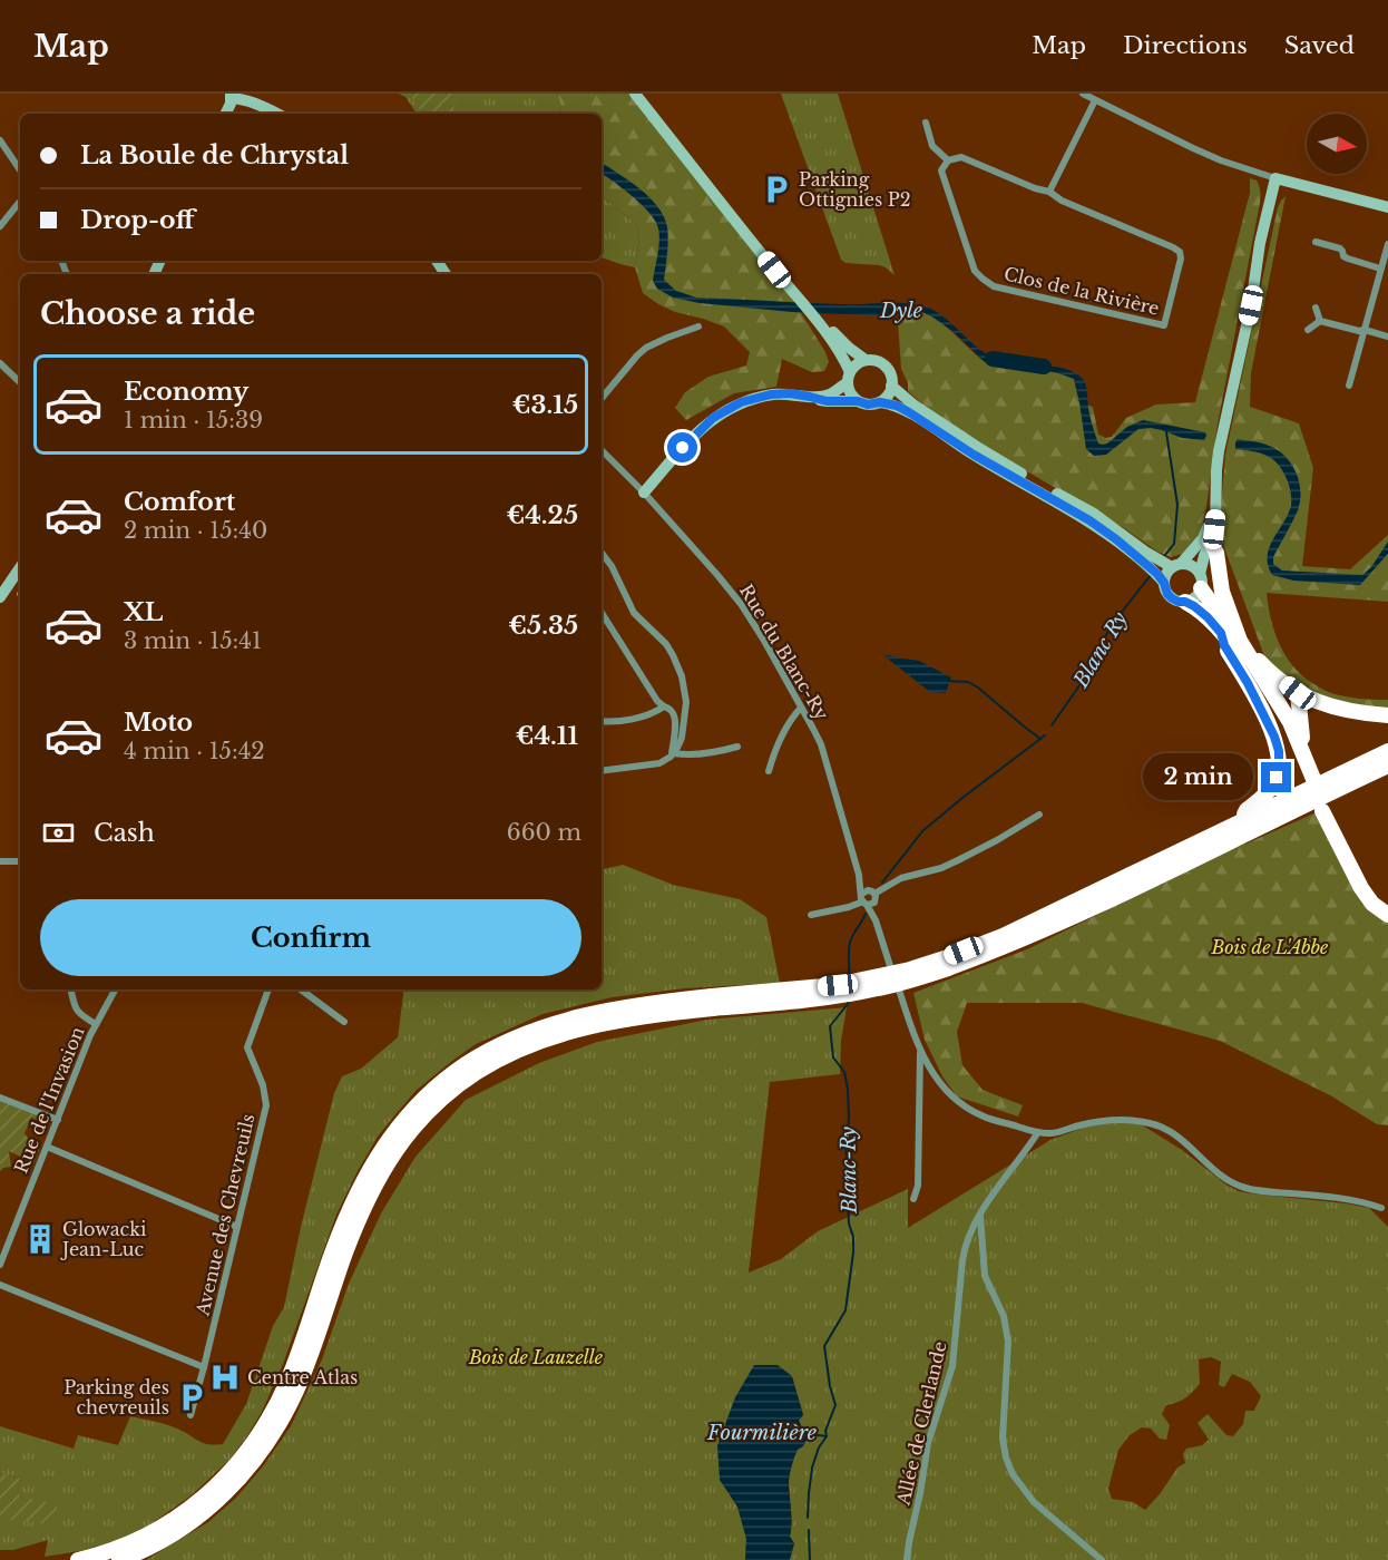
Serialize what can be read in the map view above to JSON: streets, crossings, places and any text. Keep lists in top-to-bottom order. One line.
{"streets":{"street":["Clos de la Rivière","Rue du Blanc-Ry","Rue de l'Invasion","Avenue des Chevreuils","Allée de Clerlande"]},"crossings":[["Rue du Blanc-Ry","Allée de Clerlande"]],"water":["Dyle","Blanc Ry","Blanc-Ry","Fourmilière"],"parks":["Bois de L'Abbe","Bois de Lauzelle"],"places":{"parking":["Parking Ottignies P2","Parking des chevreuils"],"building":["Glowacki Jean-Luc"],"hospital":["Centre Atlas"]},"north":"right","page":{"header":"Map","nav":["Map","Directions","Saved"],"banner":["La Boule de Chrystal","Drop-off"],"heading":"Choose a ride","list":[{"name":"Economy","note":"1 min · 15:39","value":"€3.15"},{"name":"Comfort","note":"2 min · 15:40","value":"€4.25"},{"name":"XL","note":"3 min · 15:41","value":"€5.35"},{"name":"Moto","note":"4 min · 15:42","value":"€4.11"}],"bubble":"2 min","pay":["Cash","660 m"],"buttons":"Confirm"}}
